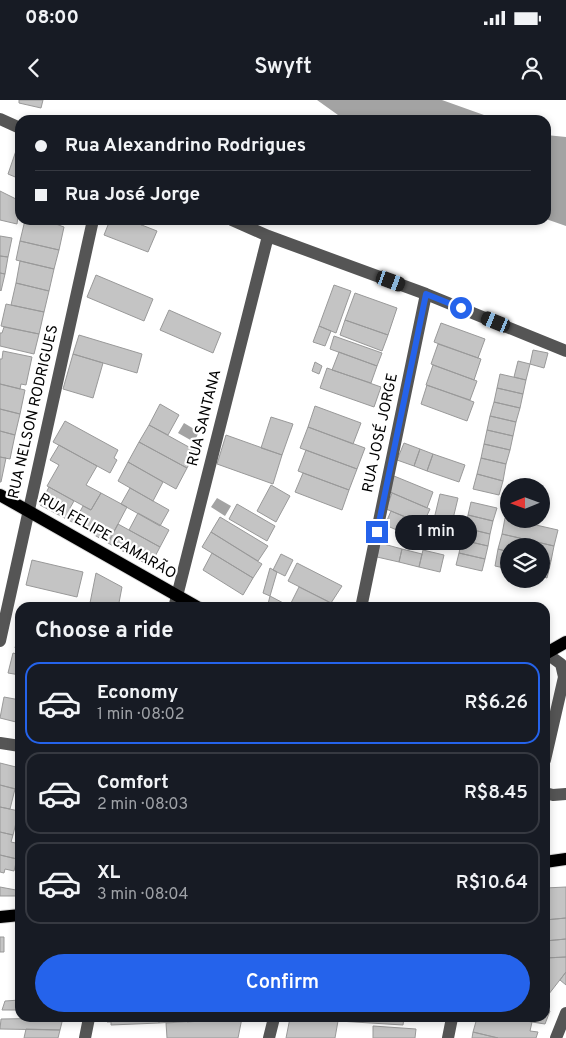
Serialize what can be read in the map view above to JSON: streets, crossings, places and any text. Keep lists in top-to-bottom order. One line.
{"streets":{"main road":["RUA FELIPE CAMARÃO"],"street":["RUA NELSON RODRIGUES","RUA SANTANA","RUA JOSÉ JORGE"]},"crossings":[["RUA NELSON RODRIGUES","RUA FELIPE CAMARÃO"],["RUA SANTANA","RUA FELIPE CAMARÃO"]],"north":"left","page":{"status":"08:00","header":"Swyft","banner":["Rua Alexandrino Rodrigues","Rua José Jorge"],"bubble":"1 min","heading":"Choose a ride","list":[{"name":"Economy","note":"1 min · 08:02","value":"R$6.26"},{"name":"Comfort","note":"2 min · 08:03","value":"R$8.45"},{"name":"XL","note":"3 min · 08:04","value":"R$10.64"}],"buttons":"Confirm"}}
